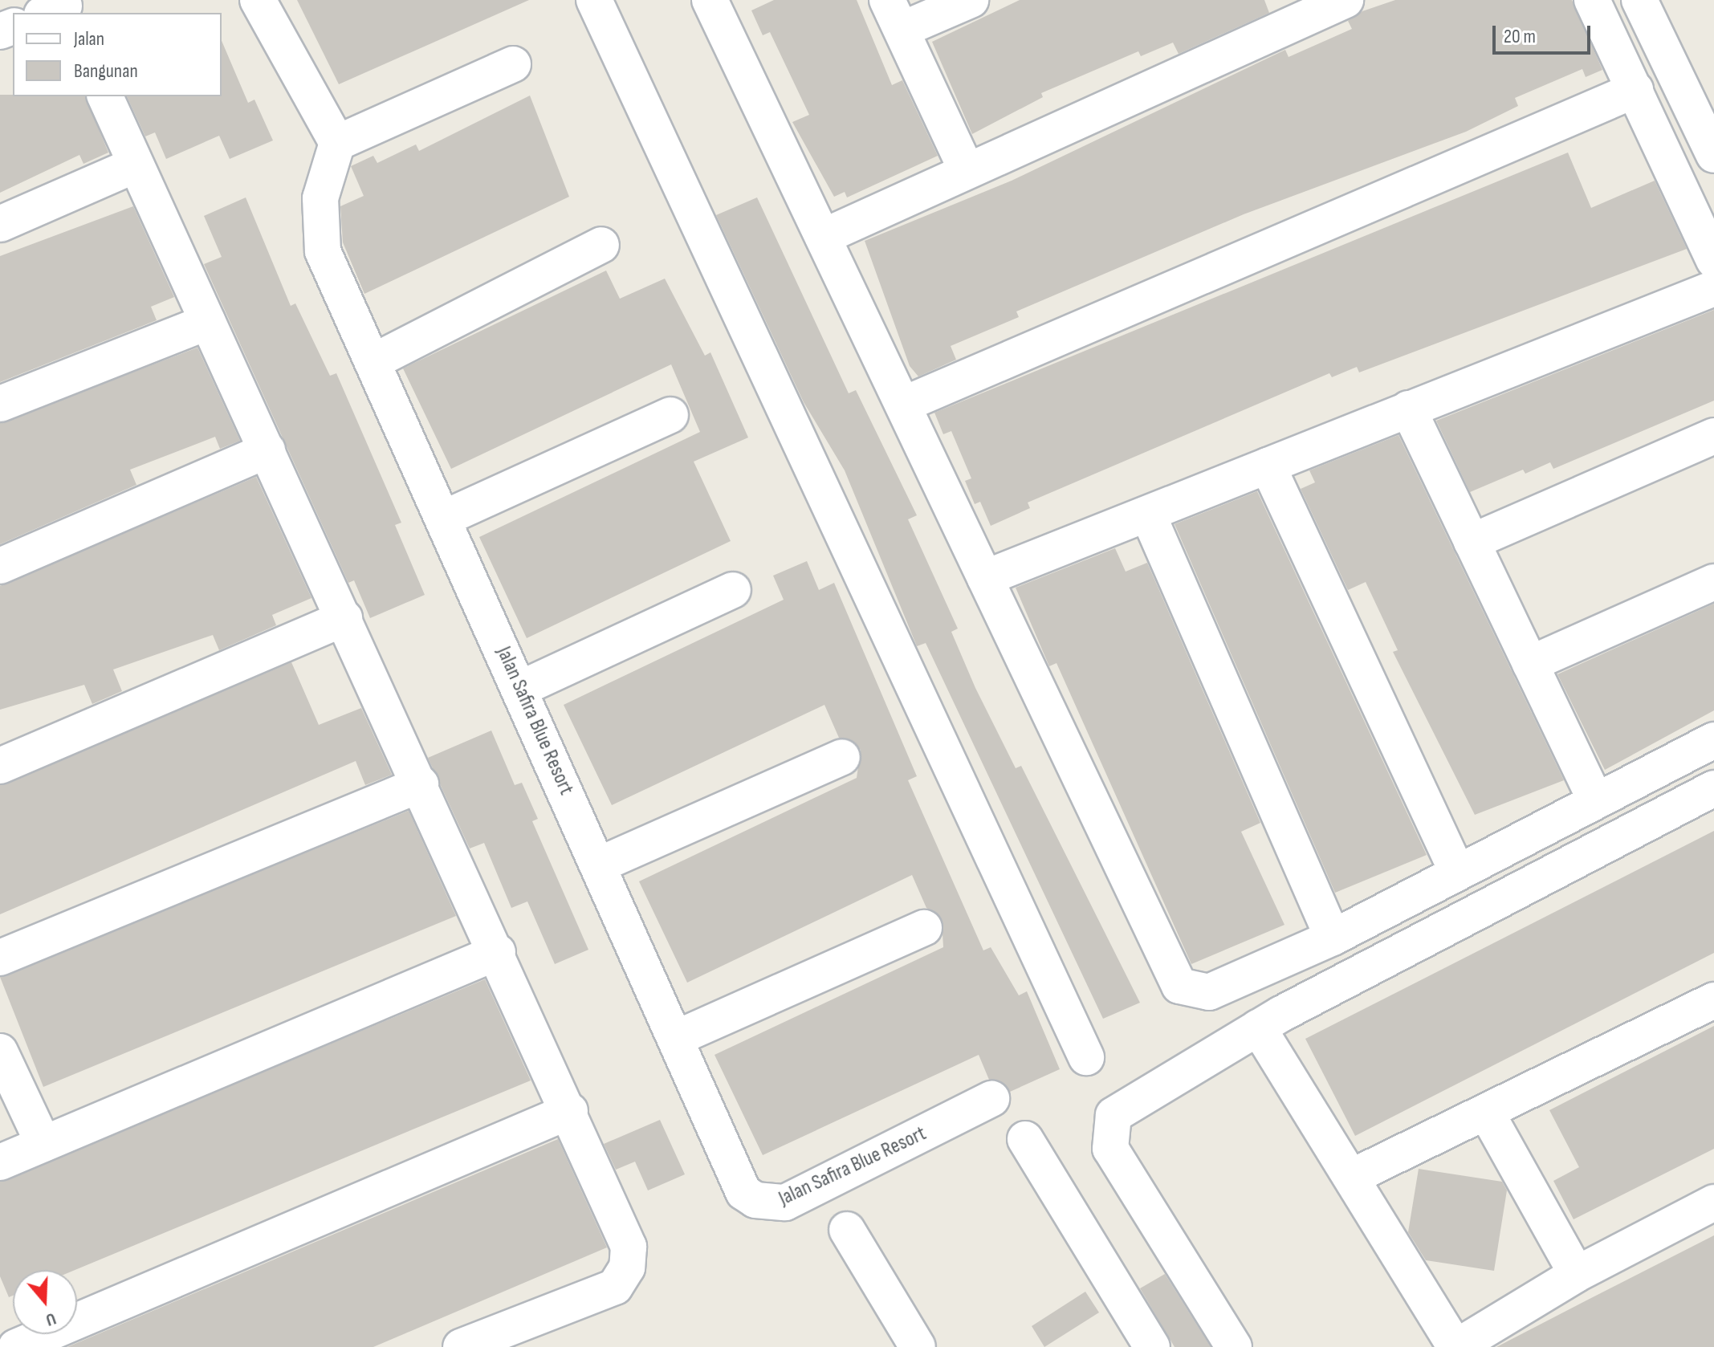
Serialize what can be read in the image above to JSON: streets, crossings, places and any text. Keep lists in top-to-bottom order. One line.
{"streets":{"street":["Jalan Safira Blue Resort"]},"legend":["Jalan","Bangunan"],"scale_bar":"20 m","north":"bottom"}
